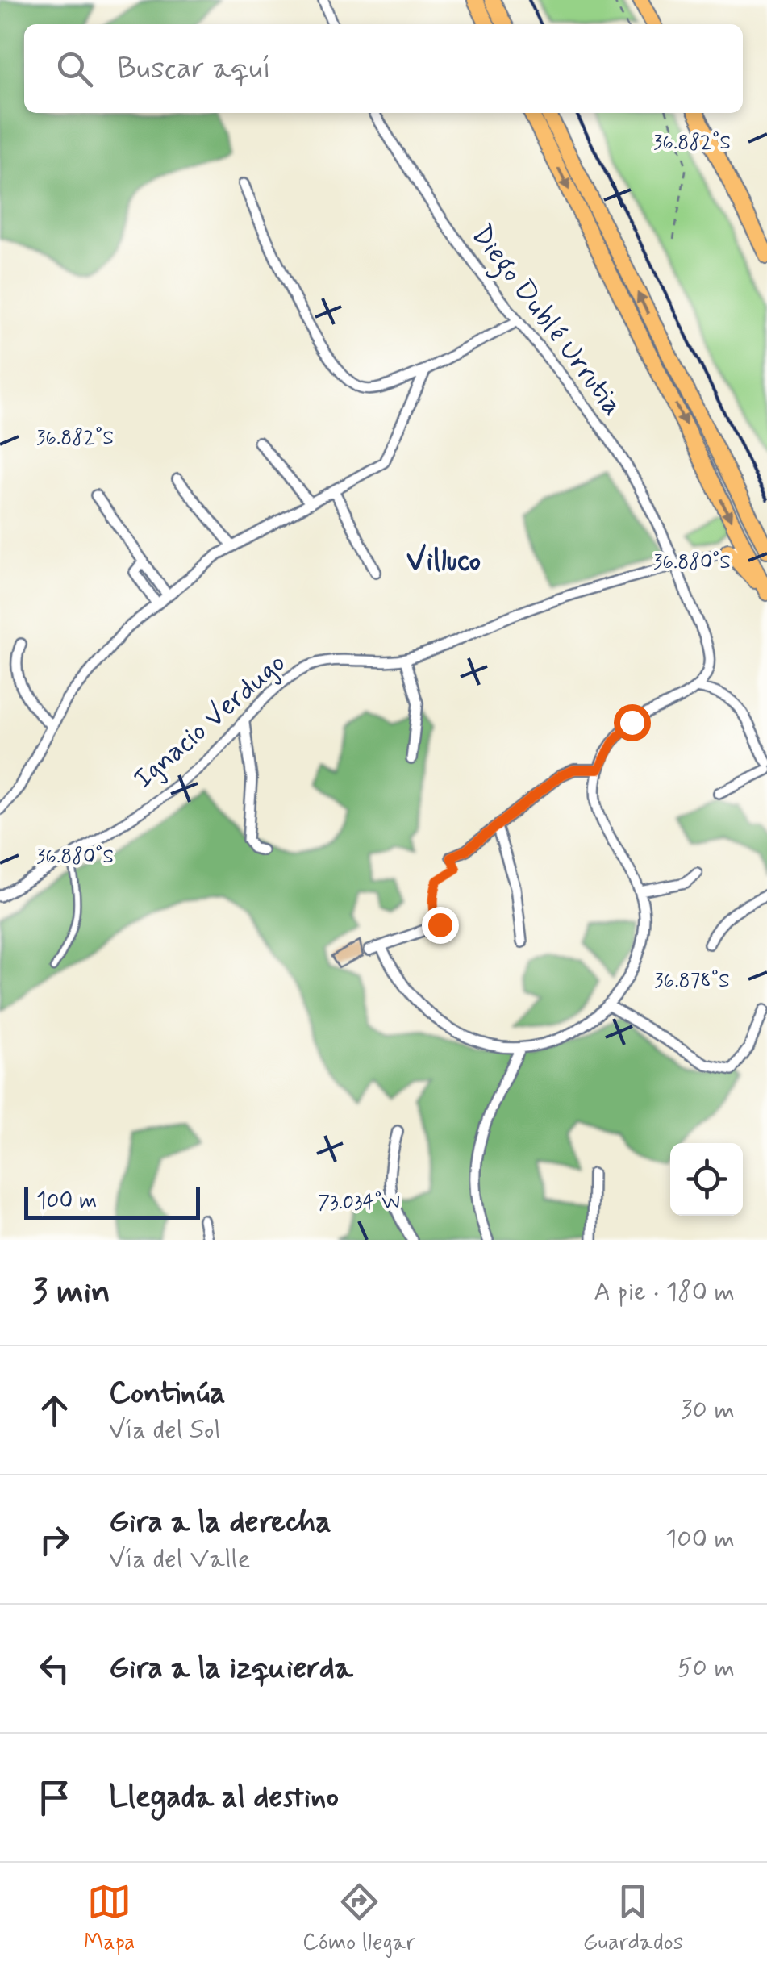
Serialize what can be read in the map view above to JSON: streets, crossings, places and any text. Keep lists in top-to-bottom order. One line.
{"streets":{"street":["Diego Dublé Urrutia","Ignacio Verdugo"]},"crossings":[["Diego Dublé Urrutia","Ignacio Verdugo"]],"districts":["Villuco"],"scale_bar":"100 m","page":{"search":"Buscar aquí","scale":"100 m","heading":["3 min","A pie · 180 m"],"list":[["Continúa","Vía del Sol","30 m"],["Gira a la derecha","Vía del Valle","100 m"],["Gira a la izquierda","50 m"],"Llegada al destino"],"nav":["Mapa","Cómo llegar","Guardados"]},"coordinates":["36.882°S","36.880°S","36.878°S","73.034°W"]}
